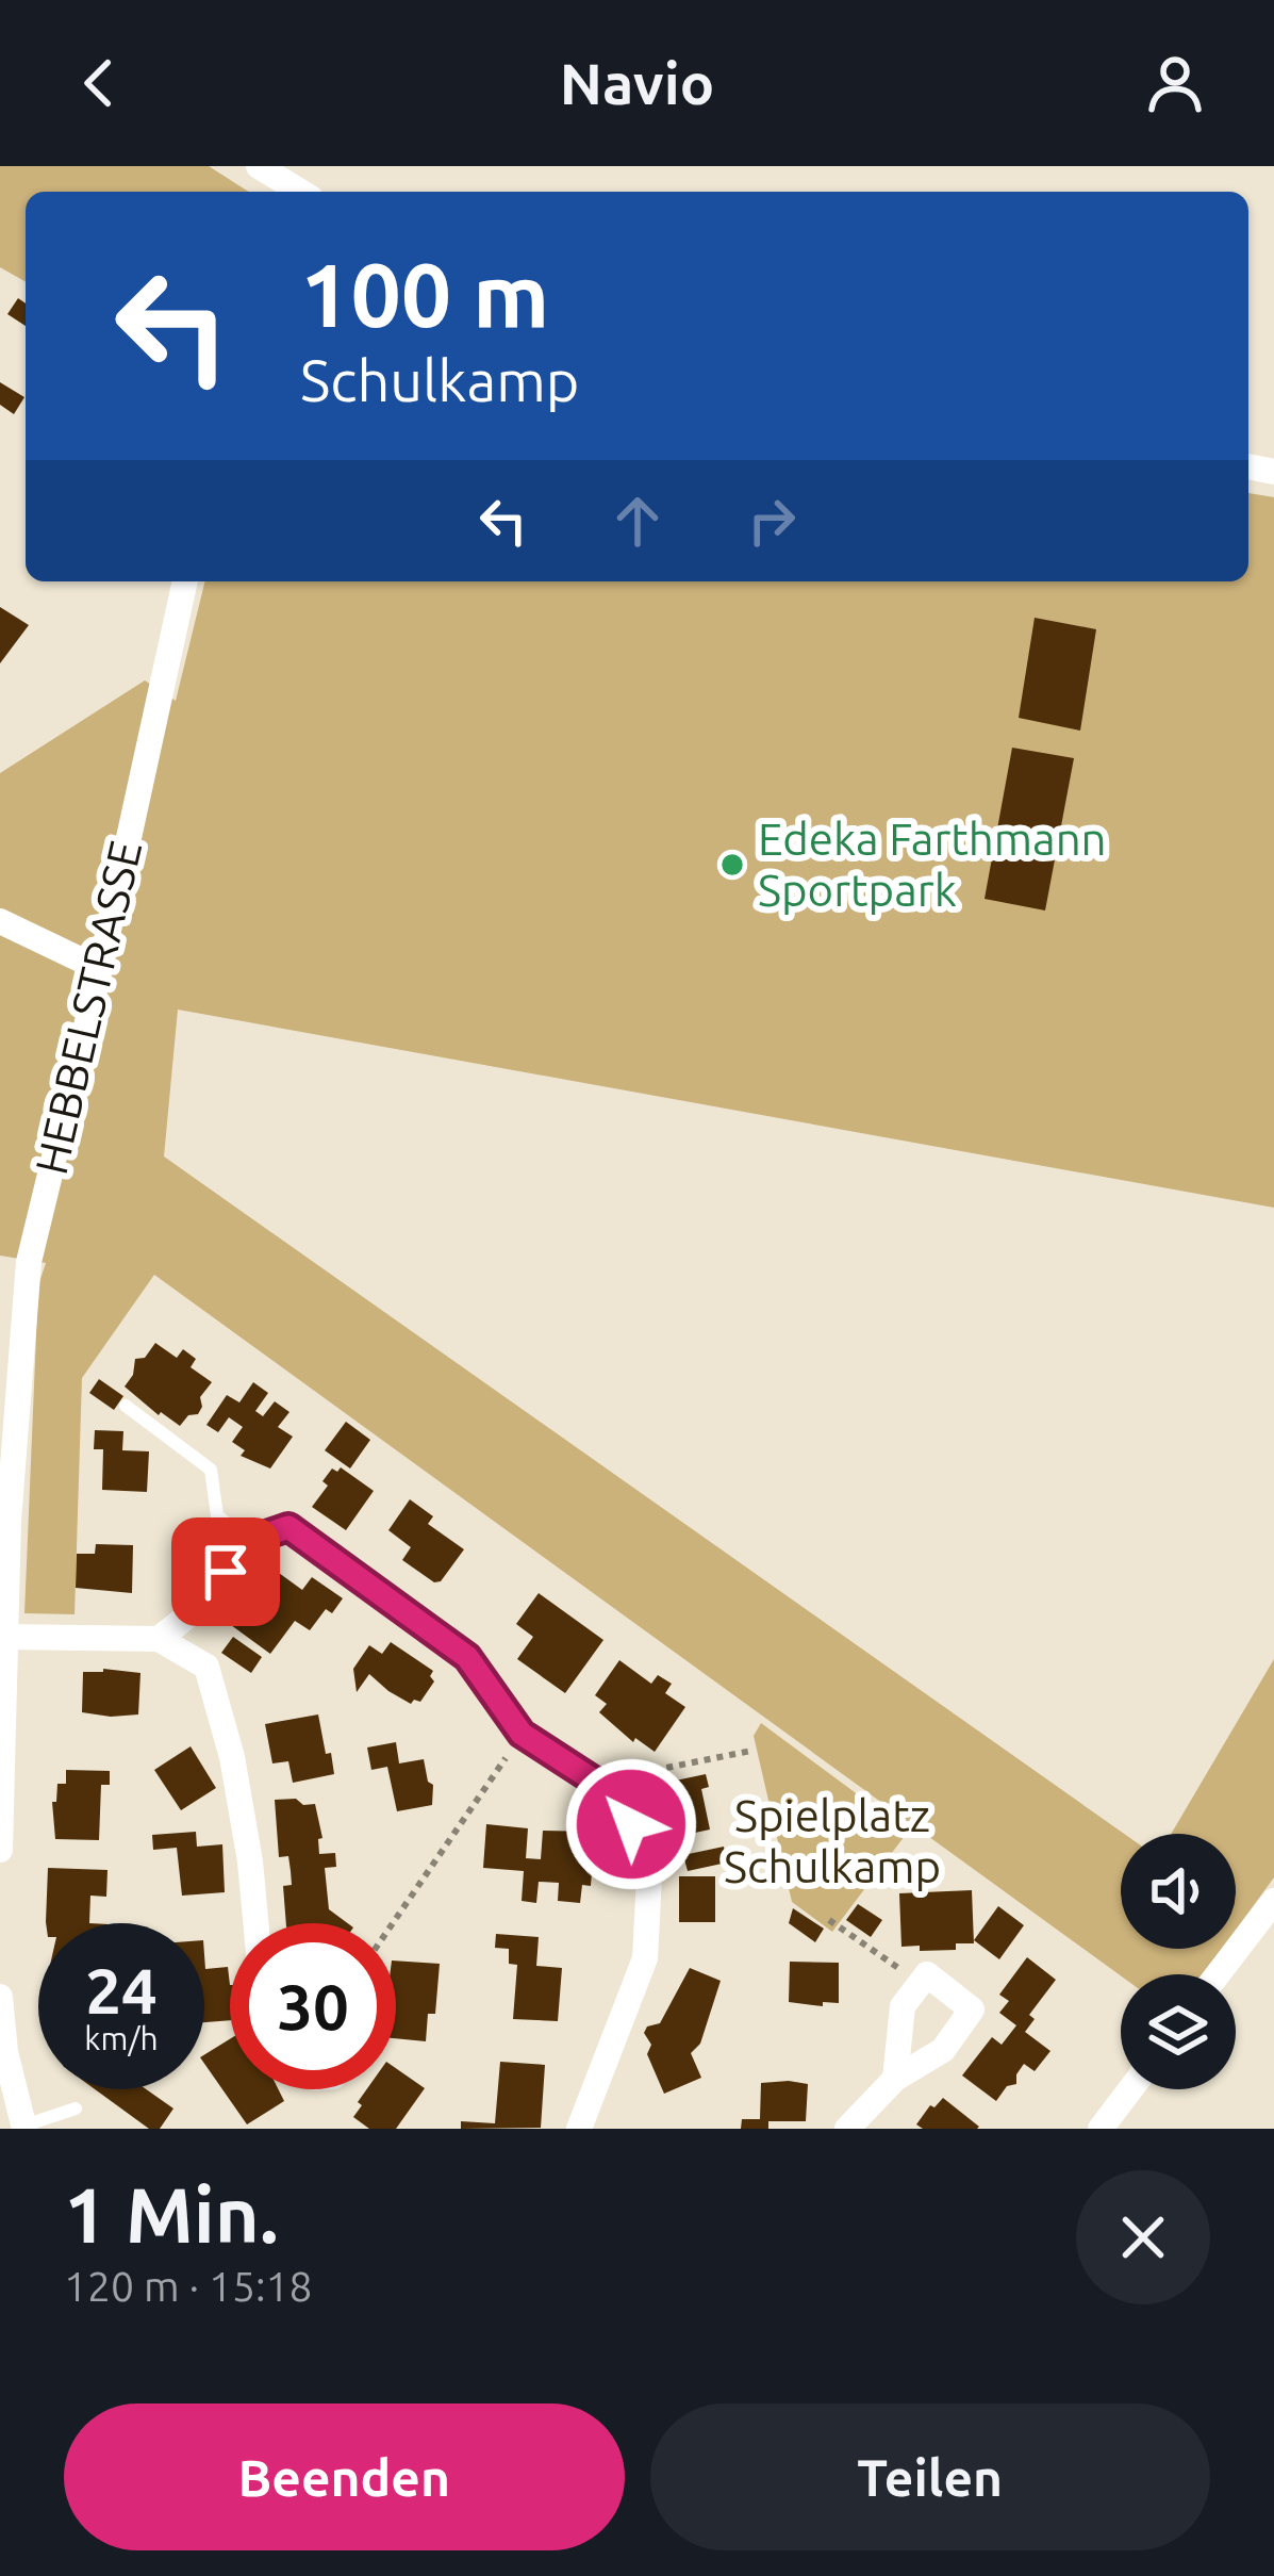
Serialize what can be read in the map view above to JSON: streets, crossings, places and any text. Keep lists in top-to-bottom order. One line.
{"streets":{"street":["HEBBELSTRASSE"]},"parks":["Spielplatz Schulkamp"],"places":["Edeka Farthmann Sportpark"],"page":{"header":"Navio","turn":["100 m","Schulkamp"],"speed":"24 km/h","limit":"30","heading":["1 Min.","120 m · 15:18"],"buttons":["Beenden","Teilen"]}}
